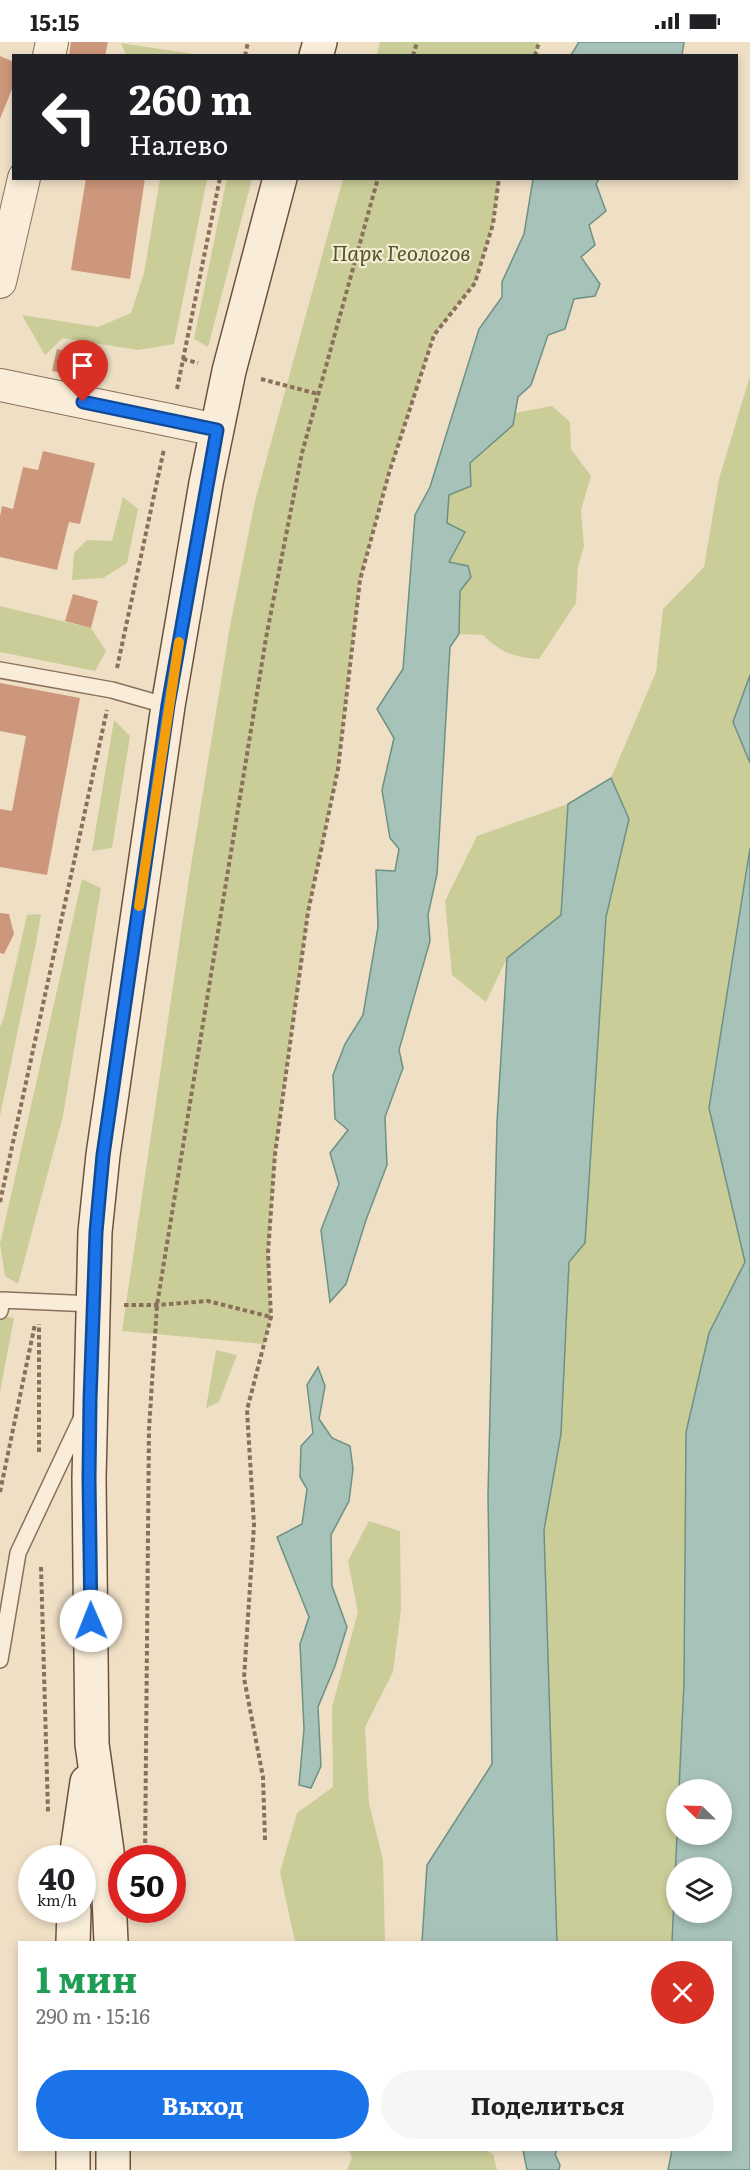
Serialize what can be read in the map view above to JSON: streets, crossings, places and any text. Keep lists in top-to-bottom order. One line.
{"parks":["Парк Геологов"],"north":"top left","page":{"status":"15:15","turn":["260 m","Налево"],"speed":"40 km/h","limit":"50","heading":["1 мин","290 m · 15:16"],"buttons":["Выход","Поделиться"]}}
